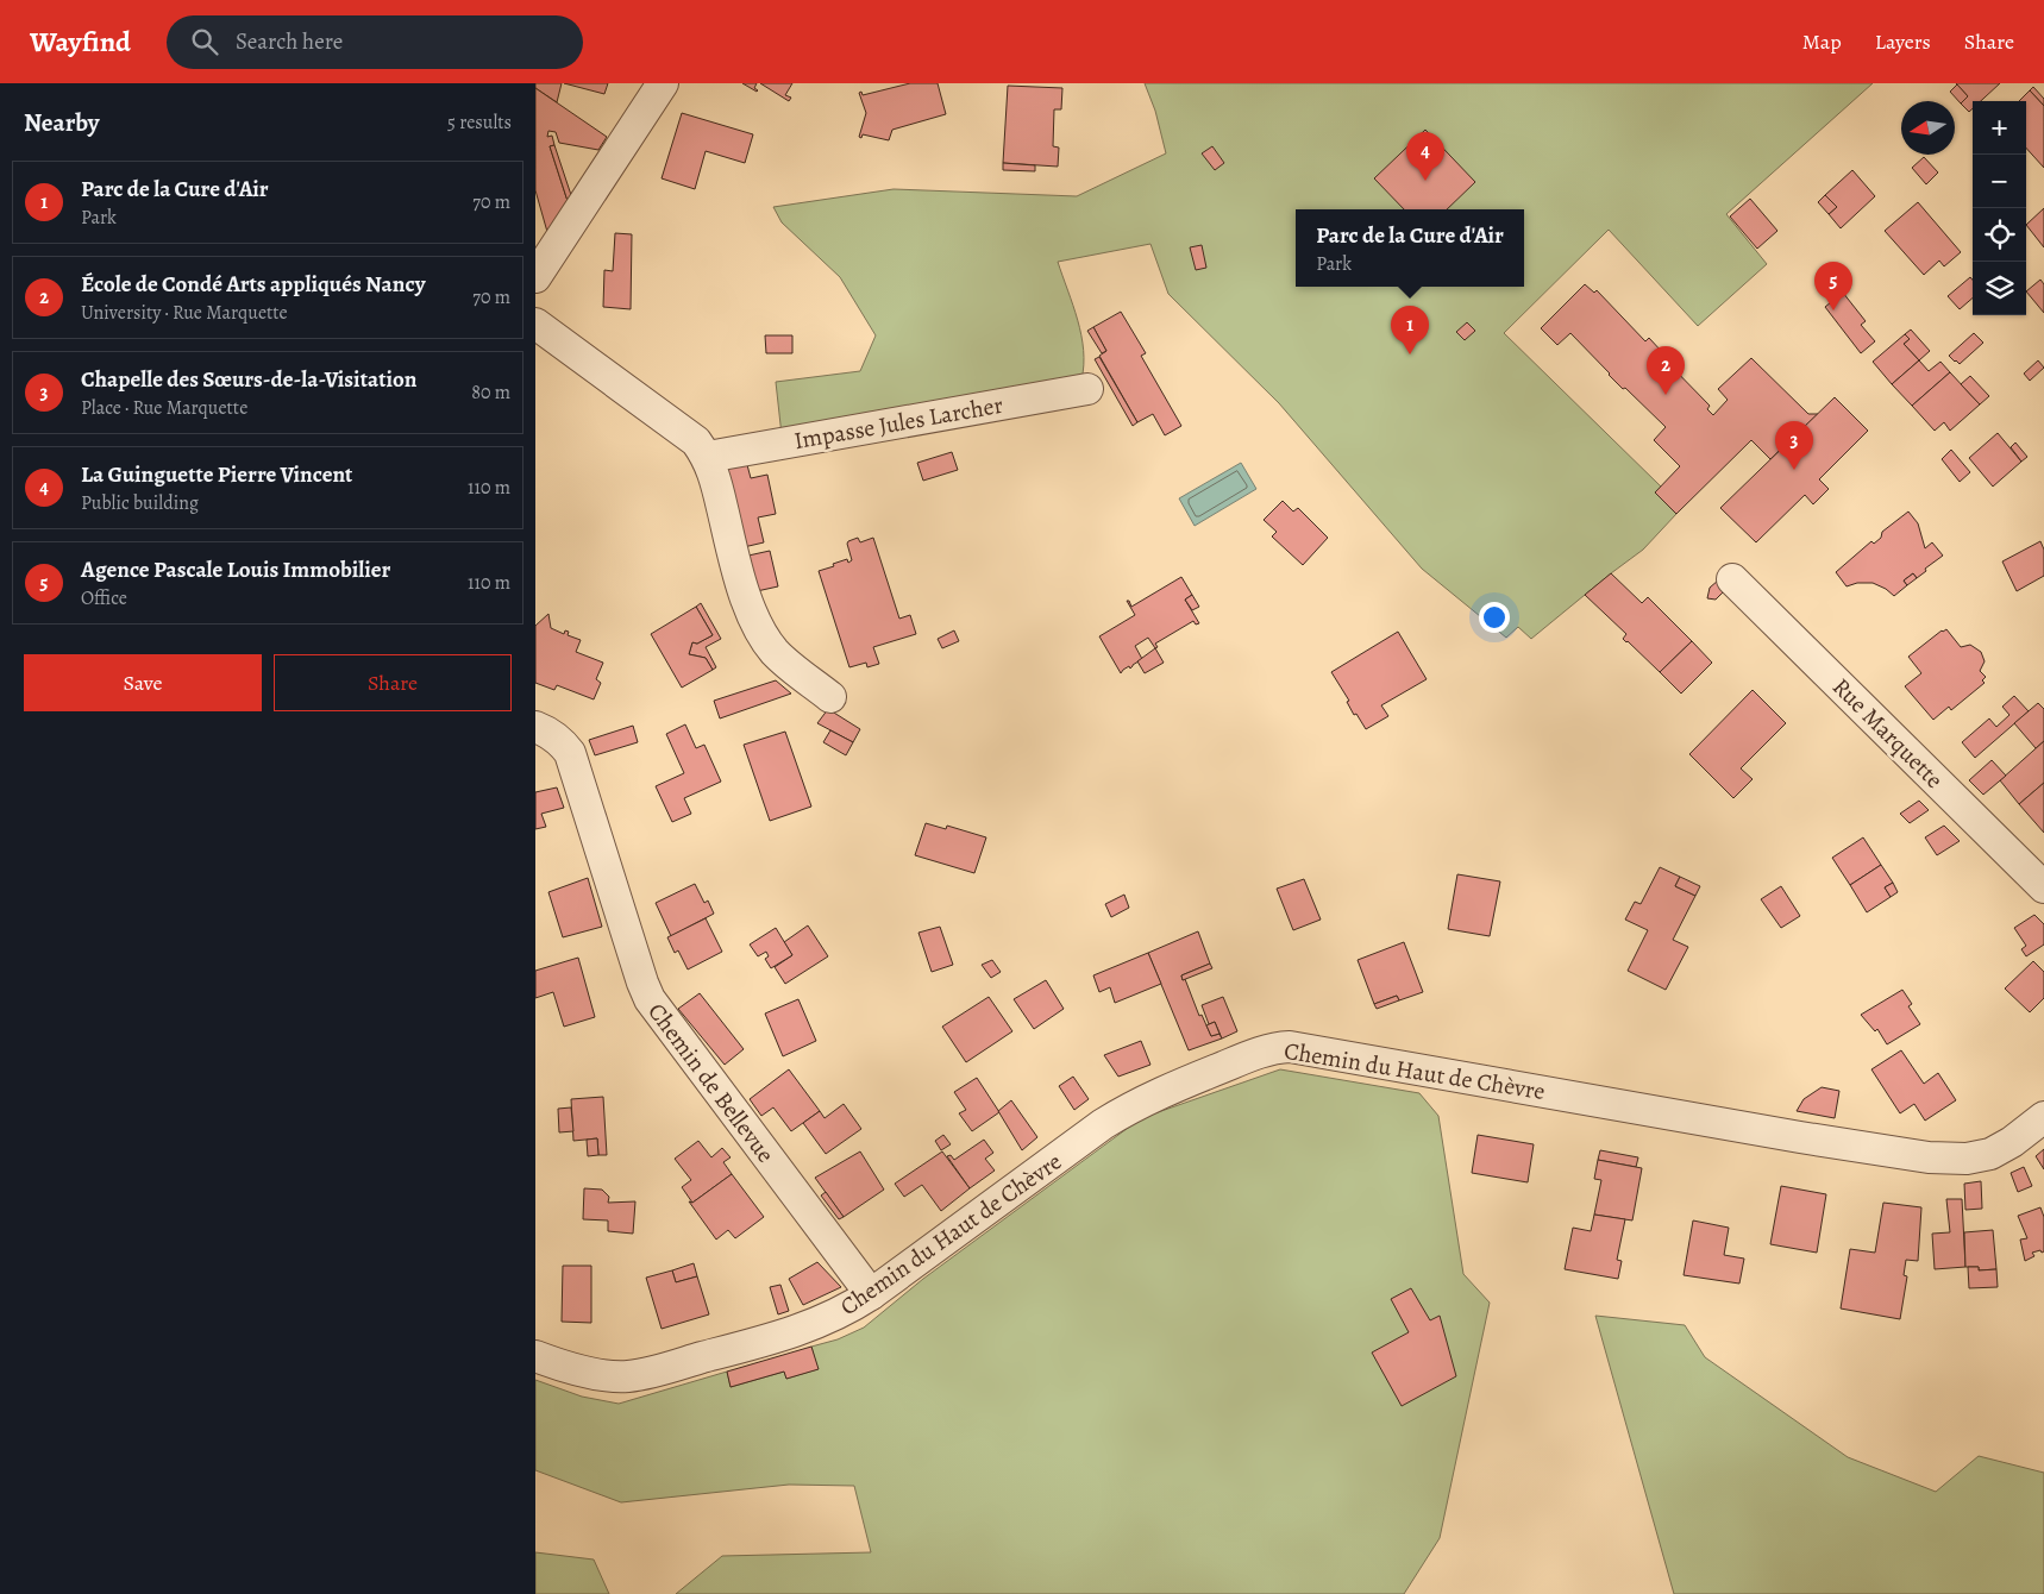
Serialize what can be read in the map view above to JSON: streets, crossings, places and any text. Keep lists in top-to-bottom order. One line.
{"streets":{"street":["Impasse Jules Larcher","Rue Marquette","Chemin du Haut de Chèvre","Chemin de Bellevue"]},"crossings":[["Chemin du Haut de Chèvre","Chemin de Bellevue"]],"north":"left","page":{"header":"Wayfind","search":"Search here","nav":["Map","Layers","Share"],"heading":["Nearby","5 results"],"map_buttons":["+","−"],"pins":["4","5","1","2","3"],"list":[{"mark":"1","name":"Parc de la Cure d'Air","note":"Park","value":"70 m"},{"mark":"2","name":"École de Condé Arts appliqués Nancy","note":"University · Rue Marquette","value":"70 m"},{"mark":"3","name":"Chapelle des Sœurs-de-la-Visitation","note":"Place · Rue Marquette","value":"80 m"},{"mark":"4","name":"La Guinguette Pierre Vincent","note":"Public building","value":"110 m"},{"mark":"5","name":"Agence Pascale Louis Immobilier","note":"Office","value":"110 m"}],"popup":["Parc de la Cure d'Air","Park"],"buttons":["Save","Share"]}}
